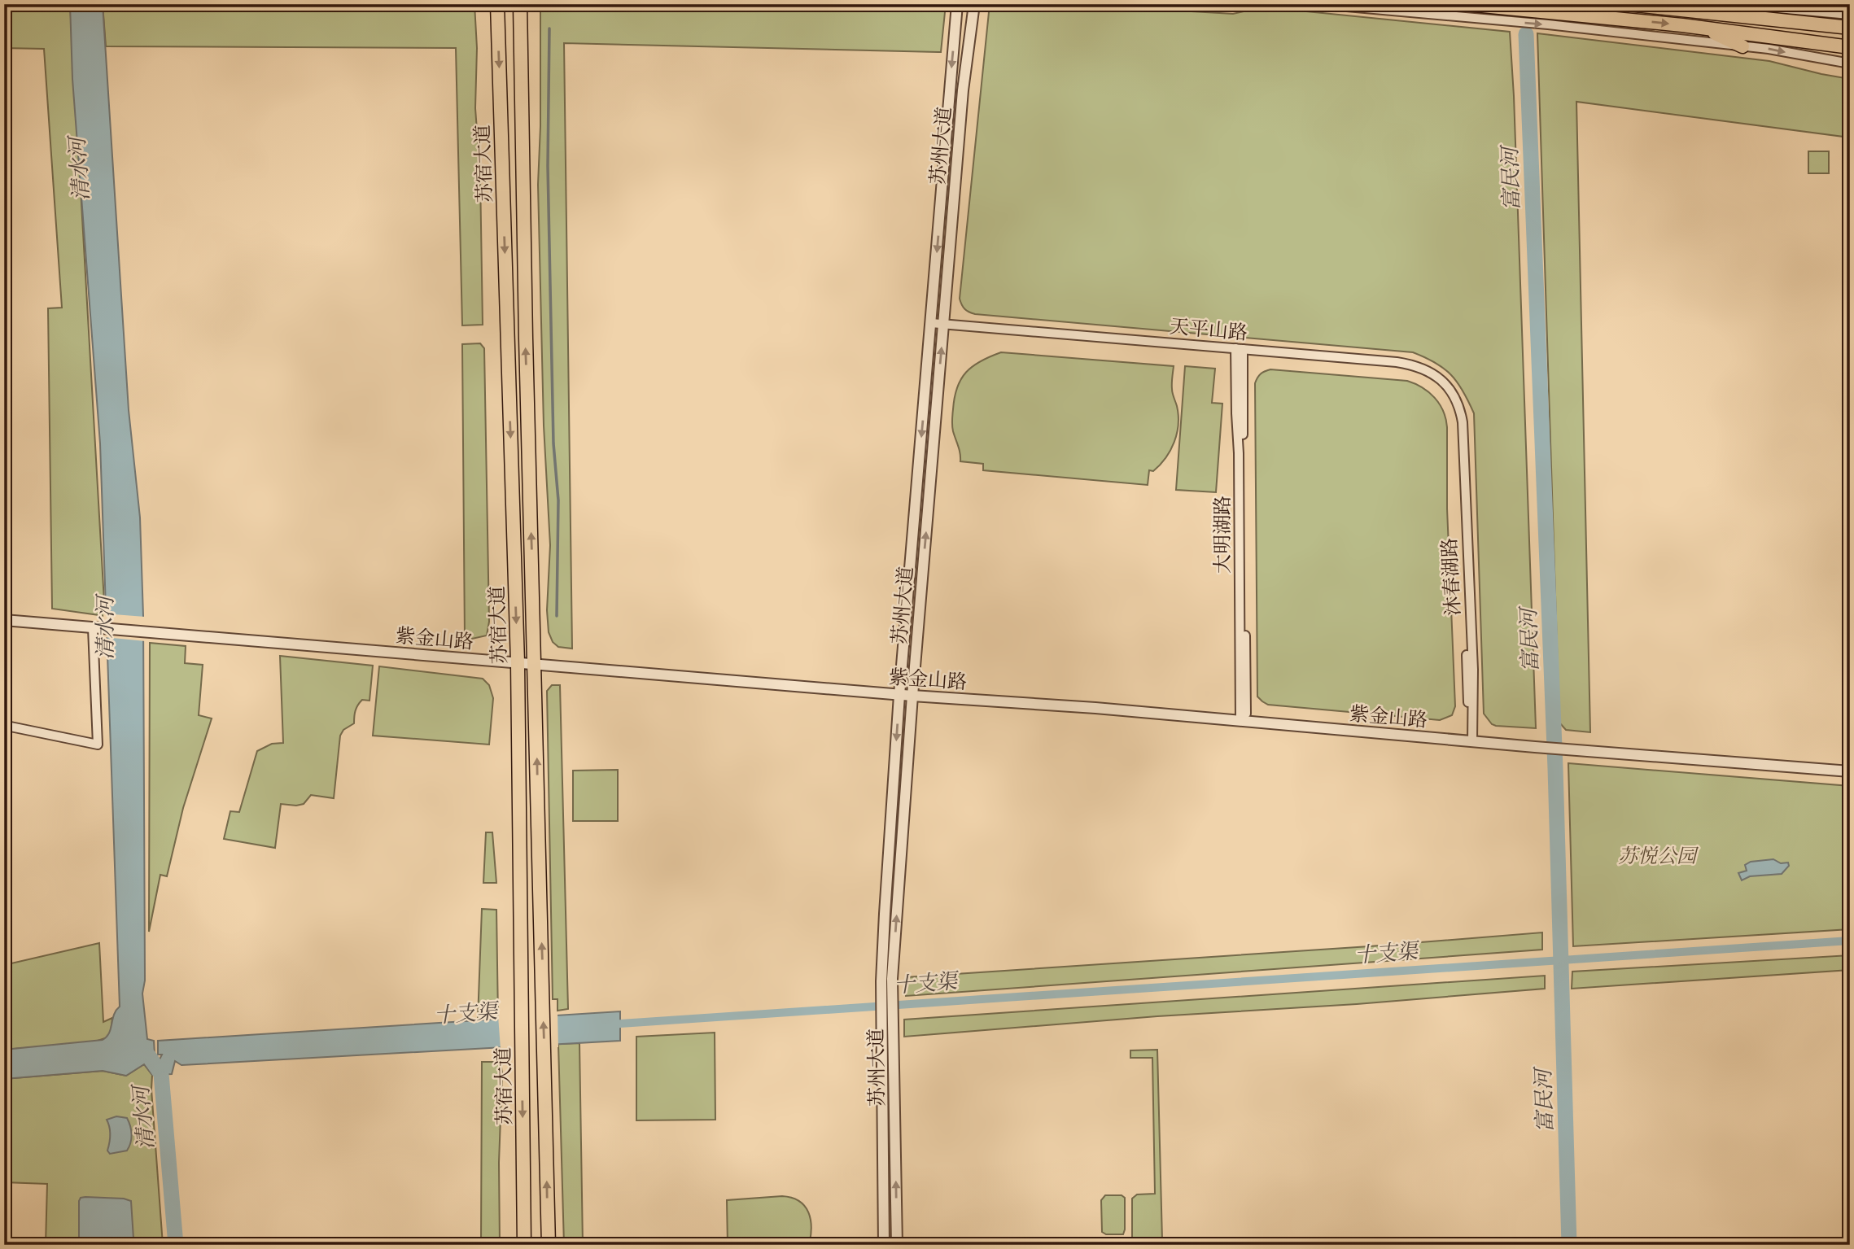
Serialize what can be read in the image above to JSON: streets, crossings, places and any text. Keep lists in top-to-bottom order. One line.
{"streets":{"main road":["苏宿大道"],"street":["苏州大道","天平山路","大明湖路","沐春湖路","紫金山路"]},"crossings":[["苏州大道","天平山路"],["苏州大道","紫金山路"],["苏宿大道","紫金山路"],["天平山路","大明湖路"],["天平山路","沐春湖路"],["大明湖路","紫金山路"],["沐春湖路","紫金山路"]],"water":["清水河","富民河","十支渠"],"parks":["苏悦公园"]}
